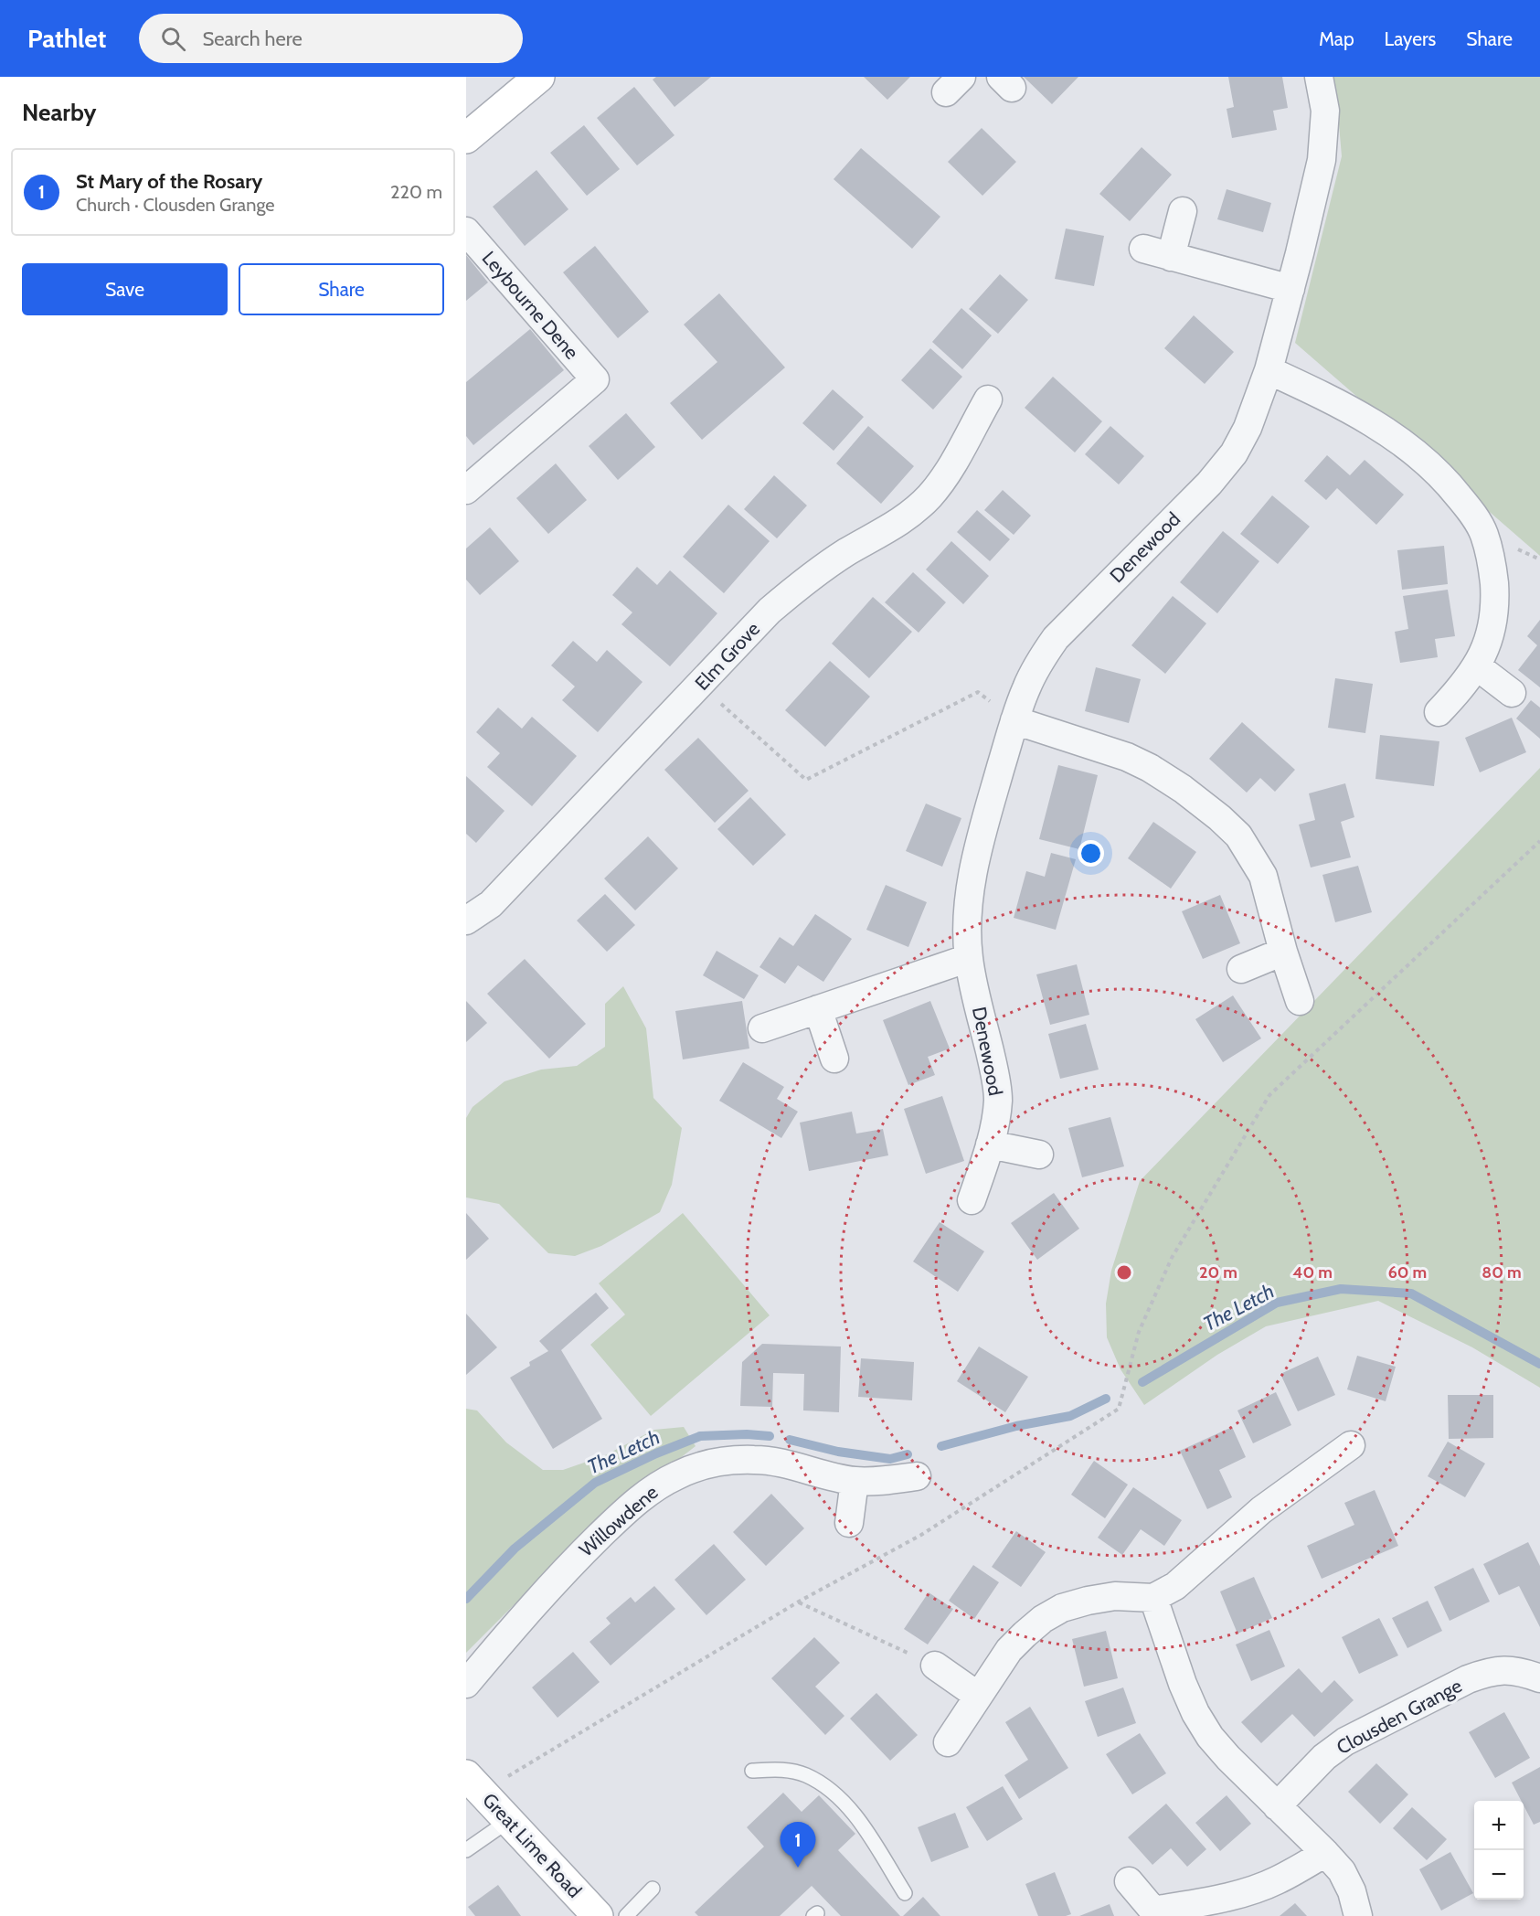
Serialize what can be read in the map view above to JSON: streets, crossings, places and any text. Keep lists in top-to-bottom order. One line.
{"streets":{"main road":["Great Lime Road"],"street":["Leybourne Dene","Denewood","Elm Grove","Willowdene","Clousden Grange"]},"water":["The Letch"],"page":{"header":"Pathlet","search":"Search here","nav":["Map","Layers","Share"],"heading":"Nearby","list":[{"mark":"1","name":"St Mary of the Rosary","note":"Church · Clousden Grange","value":"220 m"}],"buttons":["Save","Share"],"map_buttons":["+","−"],"pins":"1"},"rings":["20 m","40 m","60 m","80 m"]}
